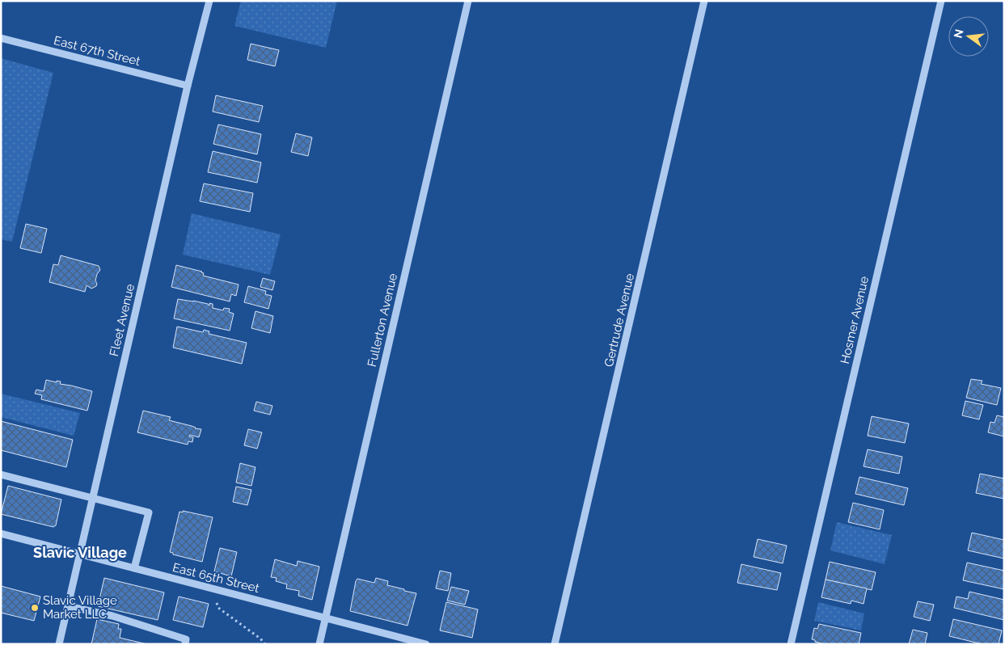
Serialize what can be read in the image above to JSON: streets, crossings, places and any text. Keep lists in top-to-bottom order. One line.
{"streets":{"street":["East 67th Street","Fleet Avenue","Fullerton Avenue","Gertrude Avenue","Hosmer Avenue","East 65th Street"]},"crossings":[["East 67th Street","Fleet Avenue"],["Fleet Avenue","East 65th Street"],["Fullerton Avenue","East 65th Street"]],"districts":["Slavic Village"],"places":["Slavic Village Market LLC"],"north":"left"}
